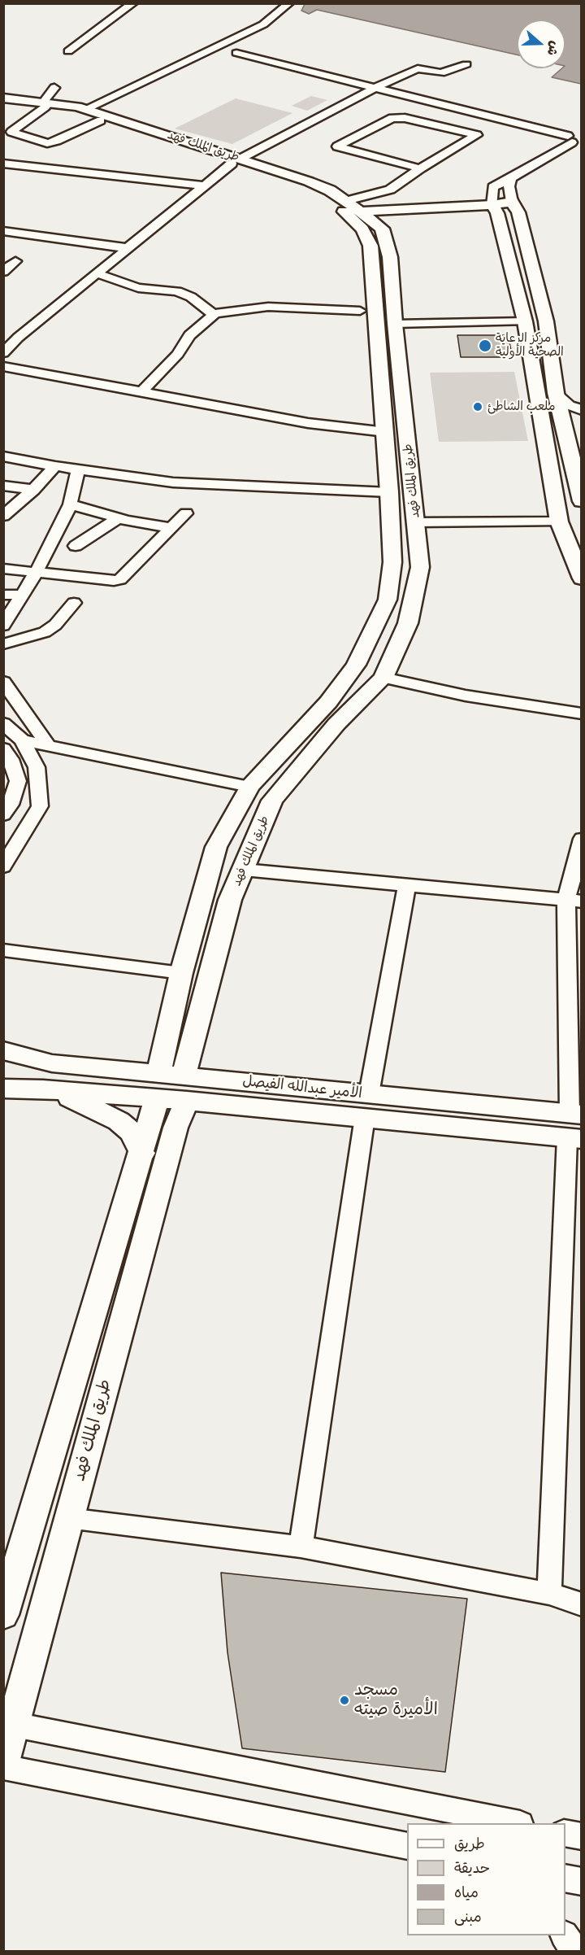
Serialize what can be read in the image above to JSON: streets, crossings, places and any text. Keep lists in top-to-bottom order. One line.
{"streets":{"main road":["طريق الملك فهد","الأمير عبدالله الفيصل"]},"crossings":[["طريق الملك فهد","الأمير عبدالله الفيصل"]],"places":["مركز الرعاية الصحية الأولية","ملعب الشاطئ","مسجد الأميرة صيته"],"legend":["طريق","حديقة","مياه","مبنى"],"north":"right"}
